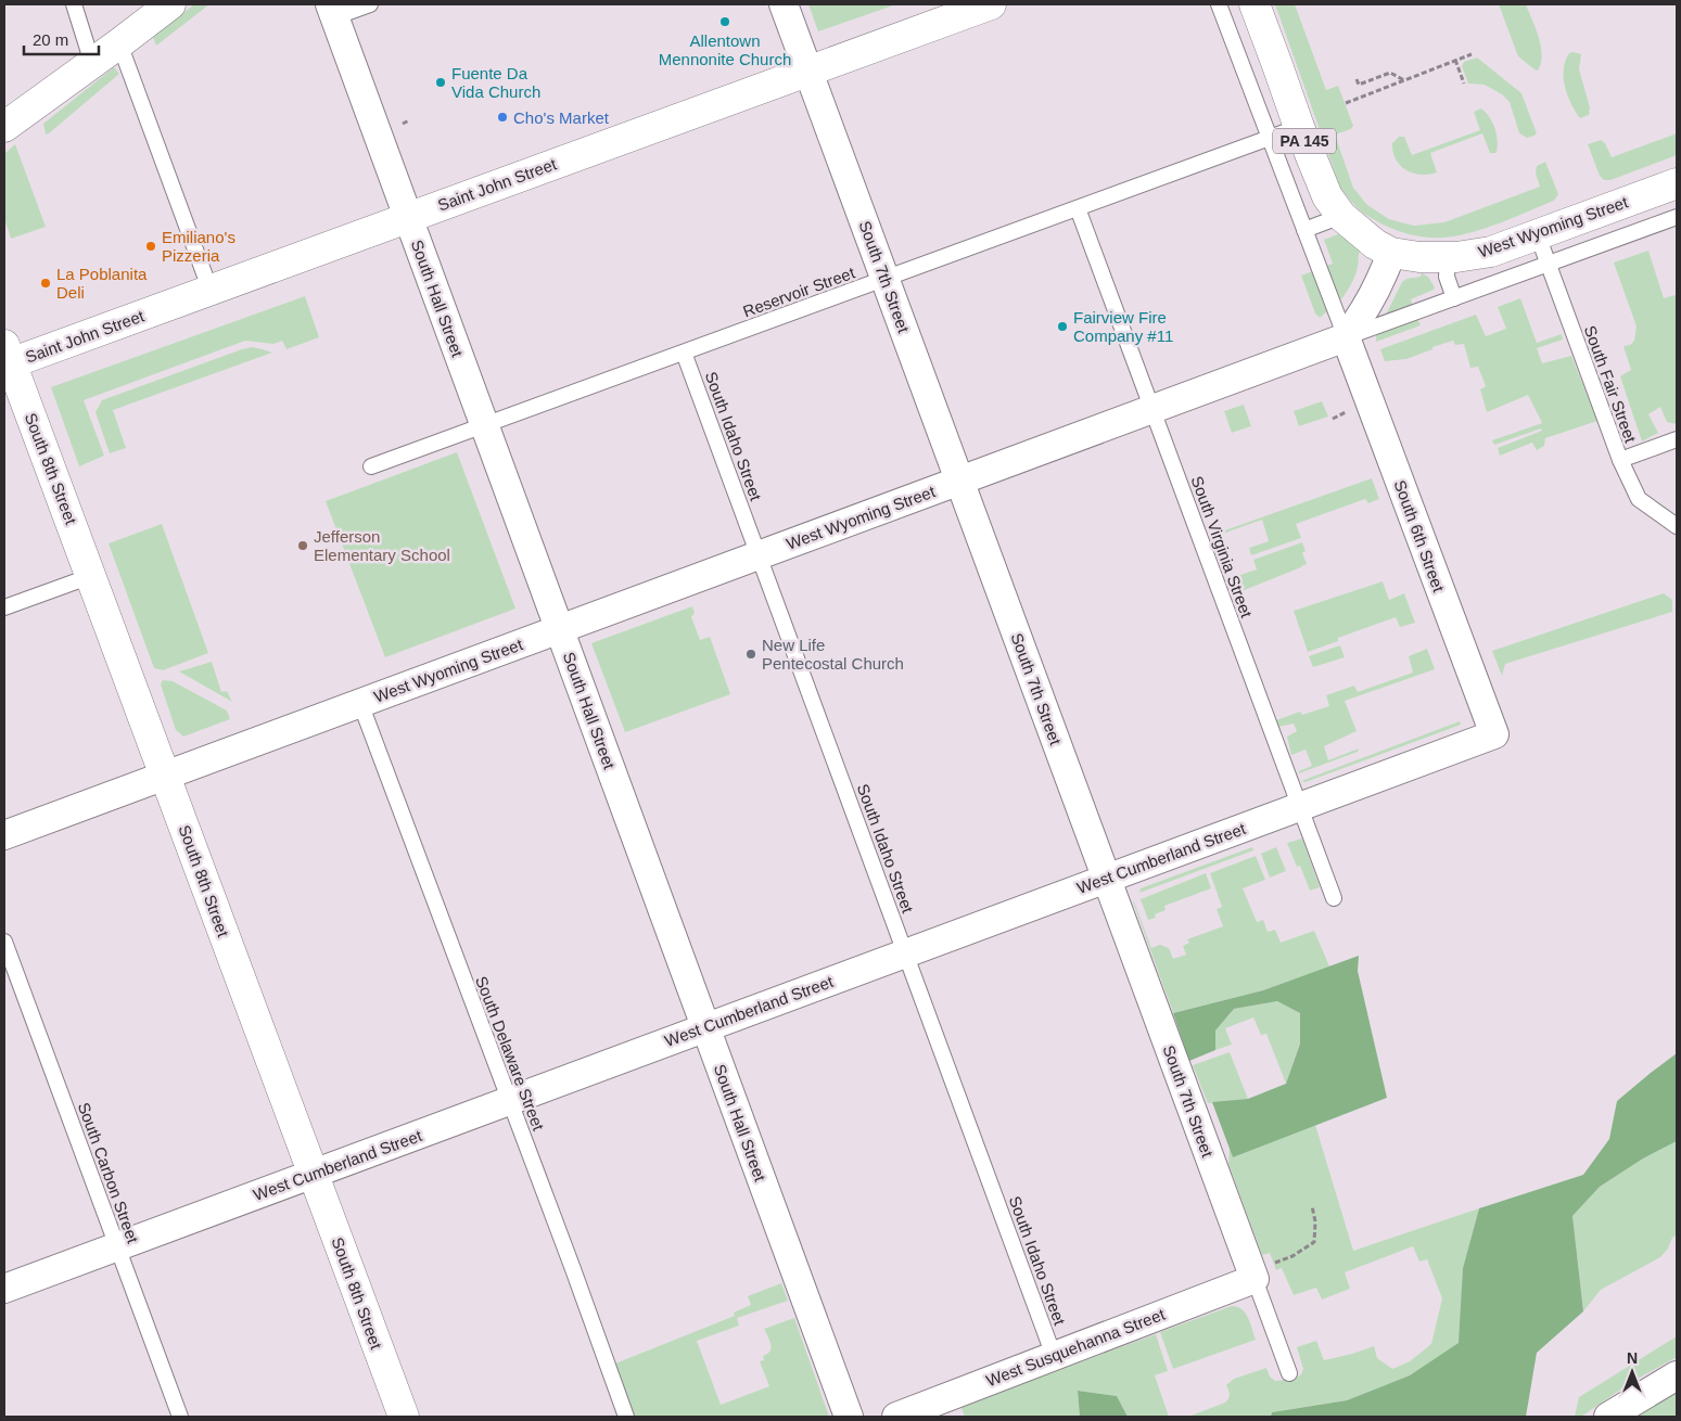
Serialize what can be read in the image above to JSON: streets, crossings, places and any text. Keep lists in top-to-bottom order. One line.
{"streets":{"main road":["PA 145","Saint John Street","West Wyoming Street","South 8th Street"],"street":["South 7th Street","South Hall Street","South 6th Street","West Cumberland Street","West Susquehanna Street"],"lane":["Reservoir Street","South Fair Street","South Idaho Street","South Virginia Street","South Delaware Street","South Carbon Street"]},"crossings":[["PA 145","West Wyoming Street"],["PA 145","Reservoir Street"],["Saint John Street","South 7th Street"],["Saint John Street","South Hall Street"],["Saint John Street","South 8th Street"],["West Wyoming Street","South 7th Street"],["West Wyoming Street","South Hall Street"],["West Wyoming Street","South Fair Street"],["West Wyoming Street","South Idaho Street"],["West Wyoming Street","South 8th Street"],["West Wyoming Street","South 6th Street"],["West Wyoming Street","South Virginia Street"],["West Wyoming Street","South Delaware Street"],["South 7th Street","Reservoir Street"],["South 7th Street","West Cumberland Street"],["South 7th Street","West Susquehanna Street"],["Reservoir Street","South Hall Street"],["Reservoir Street","South Idaho Street"],["Reservoir Street","South Virginia Street"],["South Hall Street","West Cumberland Street"],["South Idaho Street","West Cumberland Street"],["South Idaho Street","West Susquehanna Street"],["South 8th Street","West Cumberland Street"],["South 6th Street","West Cumberland Street"],["South Virginia Street","West Cumberland Street"],["West Cumberland Street","South Delaware Street"],["West Cumberland Street","South Carbon Street"]],"places":["Allentown Mennonite Church","Fuente Da Vida Church","Cho's Market","Emiliano's Pizzeria","La Poblanita Deli","Fairview Fire Company #11","Jefferson Elementary School","New Life Pentecostal Church"],"scale_bar":"20 m","north":"top"}
